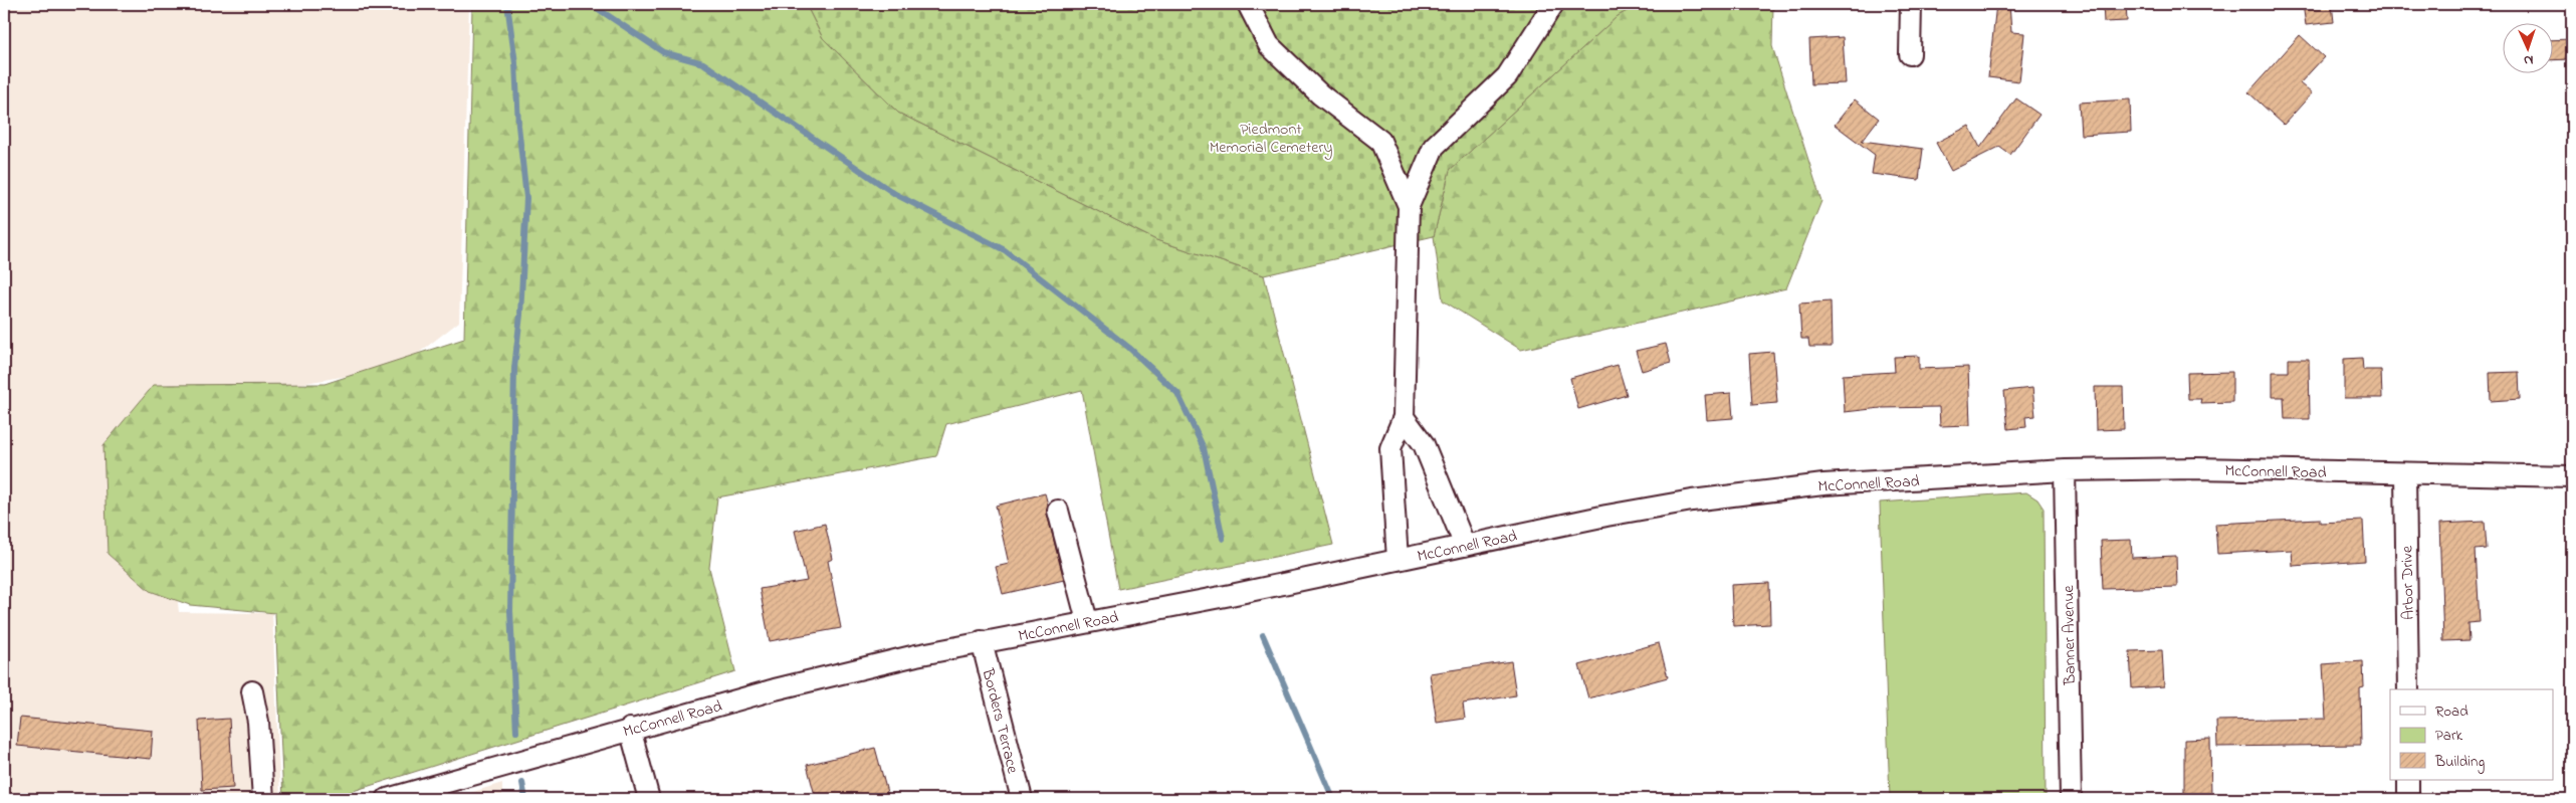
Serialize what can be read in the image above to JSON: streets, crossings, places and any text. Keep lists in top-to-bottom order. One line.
{"streets":{"street":["McConnell Road","Arbor Drive","Banner Avenue","Borders Terrace"]},"crossings":[["McConnell Road","Arbor Drive"],["McConnell Road","Banner Avenue"],["McConnell Road","Borders Terrace"]],"parks":["Piedmont Memorial Cemetery"],"legend":["Road","Park","Building"],"north":"bottom"}
